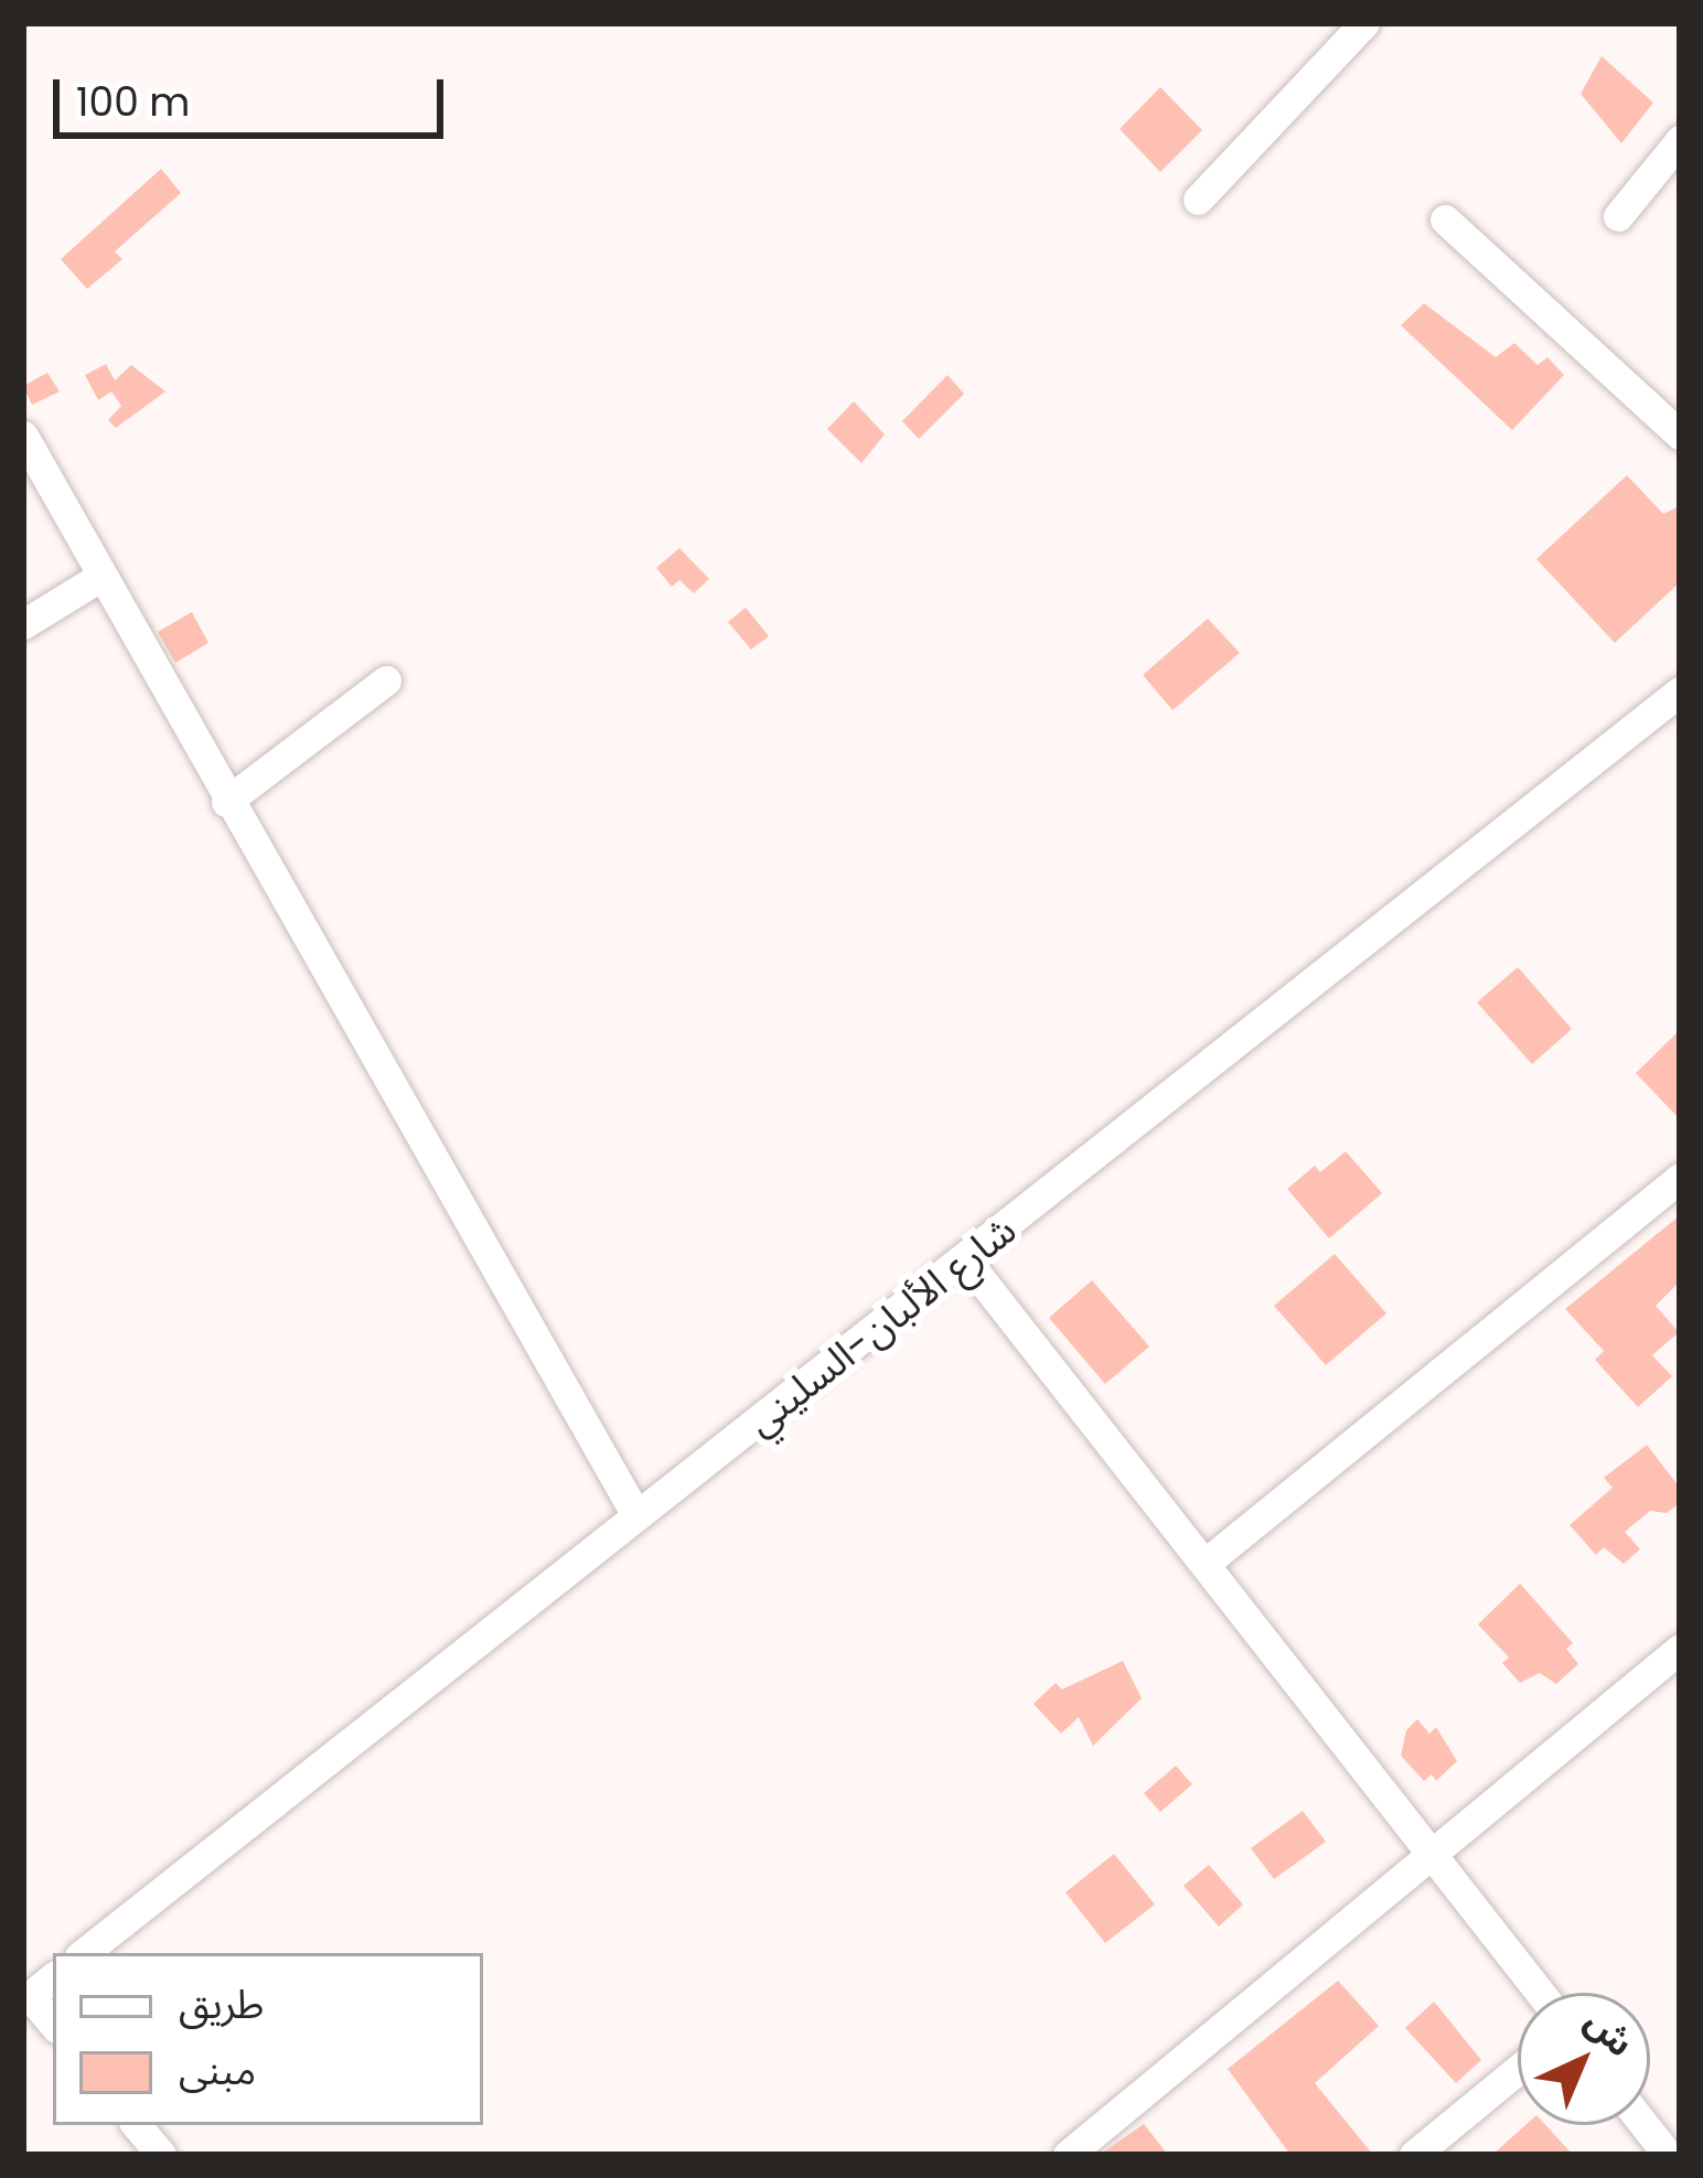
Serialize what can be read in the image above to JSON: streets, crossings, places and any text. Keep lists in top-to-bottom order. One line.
{"streets":{"street":["شارع الألبان-السليني"]},"legend":["طريق","مبنى"],"scale_bar":"100 m","north":"top right"}
